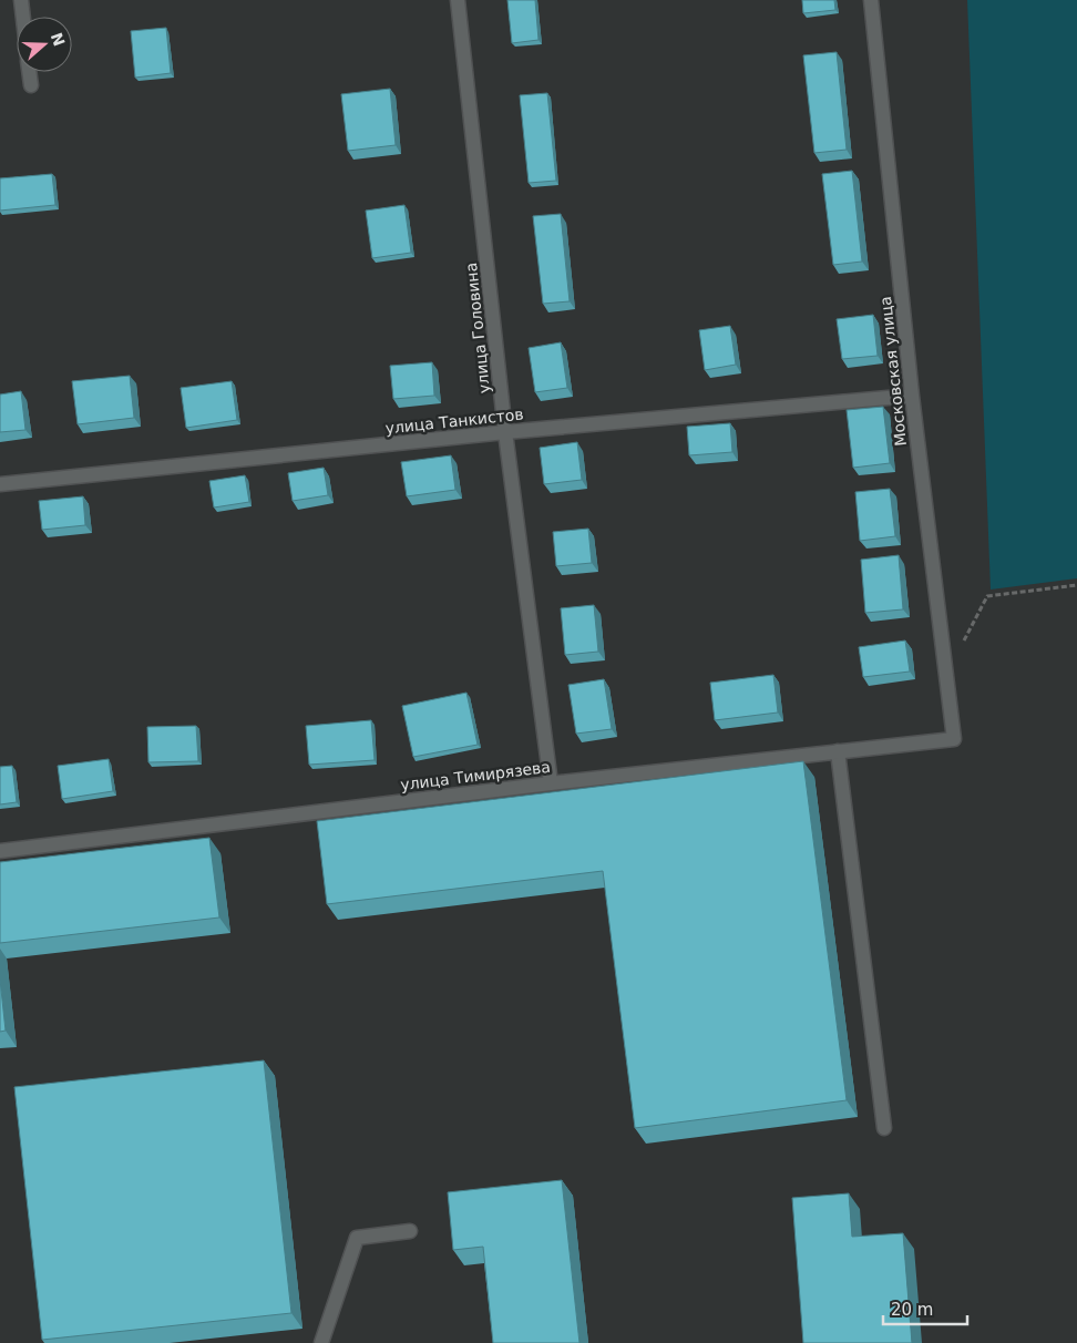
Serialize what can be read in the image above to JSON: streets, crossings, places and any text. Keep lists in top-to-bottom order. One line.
{"streets":{"street":["улица Головина","Московская улица","улица Танкистов","улица Тимирязева"]},"crossings":[["улица Головина","улица Танкистов"],["улица Головина","улица Тимирязева"],["Московская улица","улица Танкистов"],["Московская улица","улица Тимирязева"]],"scale_bar":"20 m","north":"right"}
